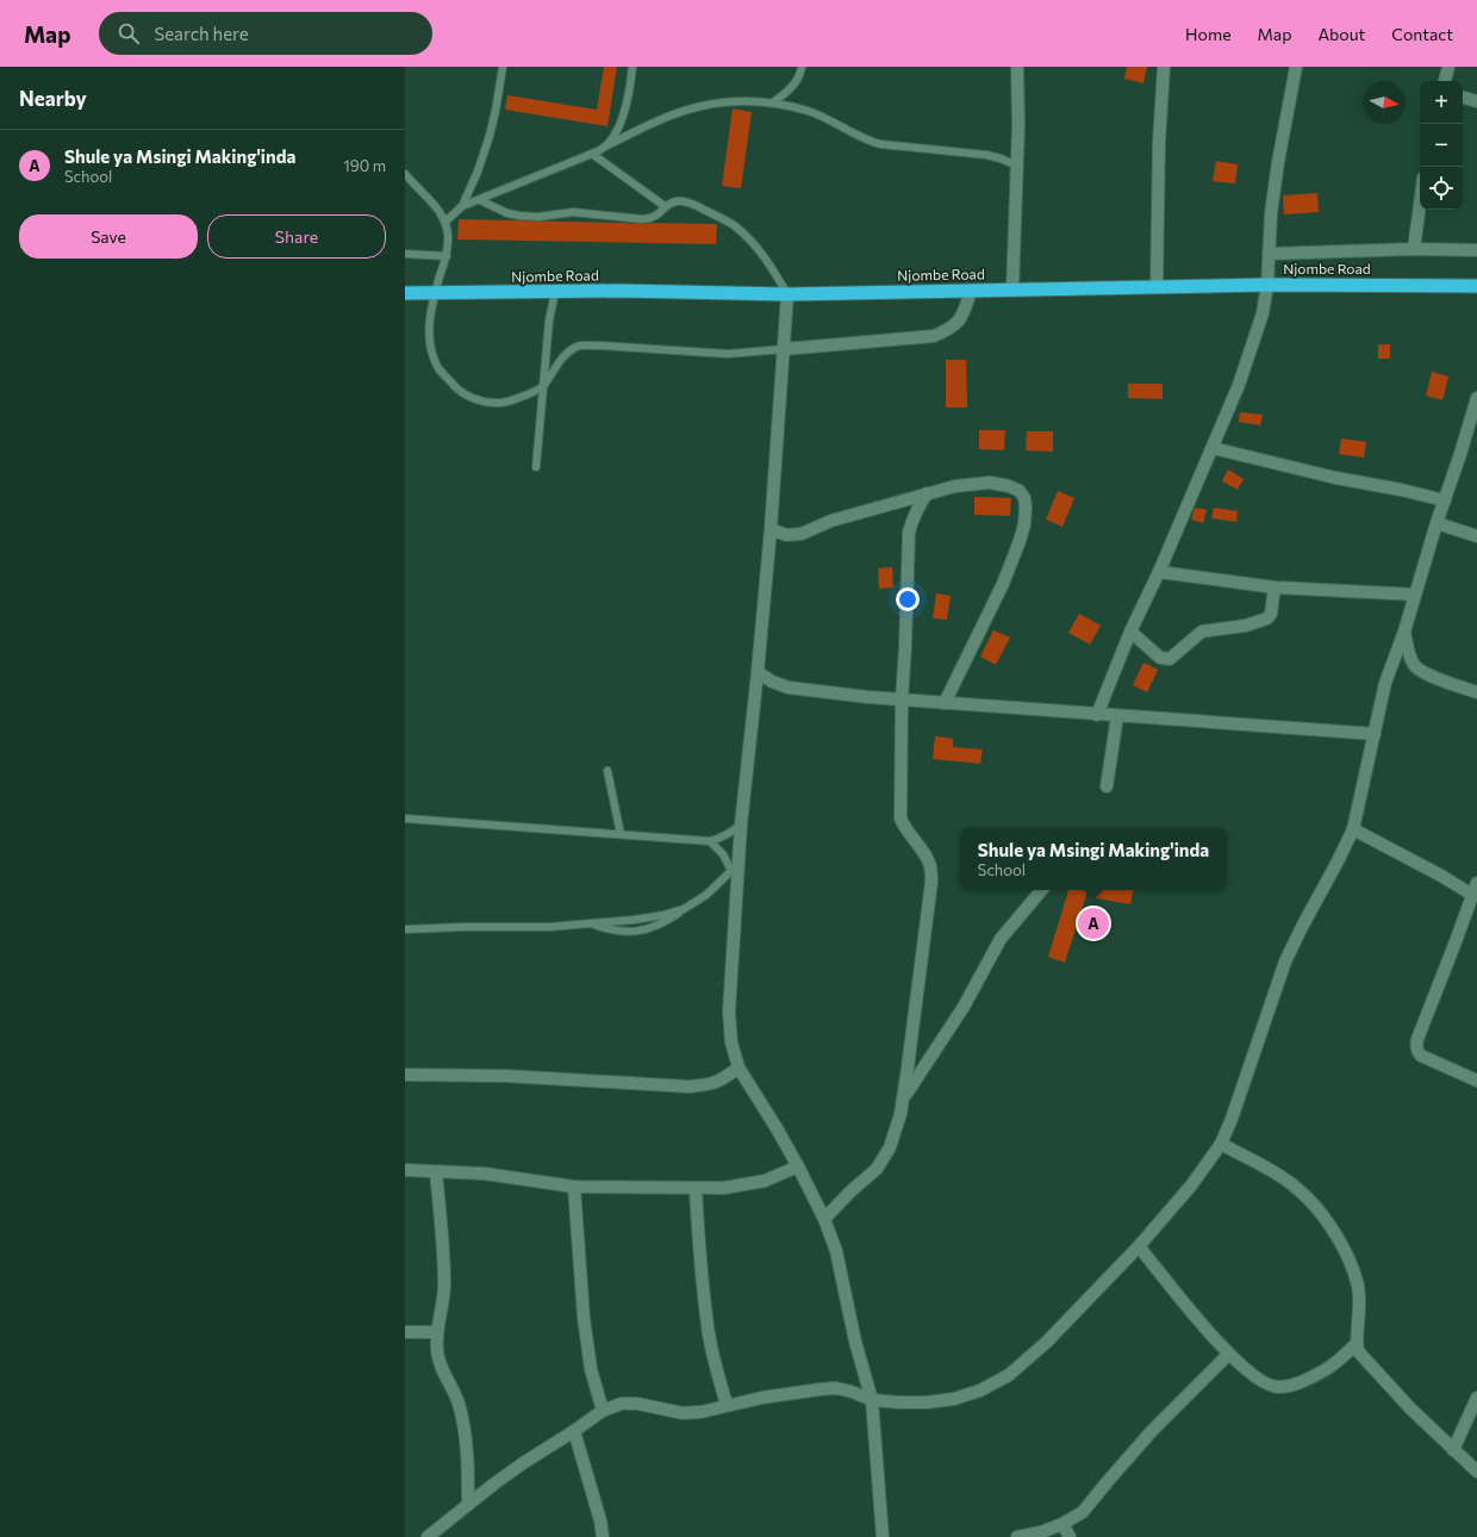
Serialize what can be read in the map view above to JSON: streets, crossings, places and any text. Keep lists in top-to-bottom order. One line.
{"streets":{"highway":["Njombe Road"]},"north":"right","page":{"header":"Map","search":"Search here","nav":["Home","Map","About","Contact"],"heading":"Nearby","map_buttons":["+","−"],"list":[{"mark":"A","name":"Shule ya Msingi Making'inda","note":"School","value":"190 m"}],"buttons":["Save","Share"],"popup":["Shule ya Msingi Making'inda","School"],"pins":"A"}}
